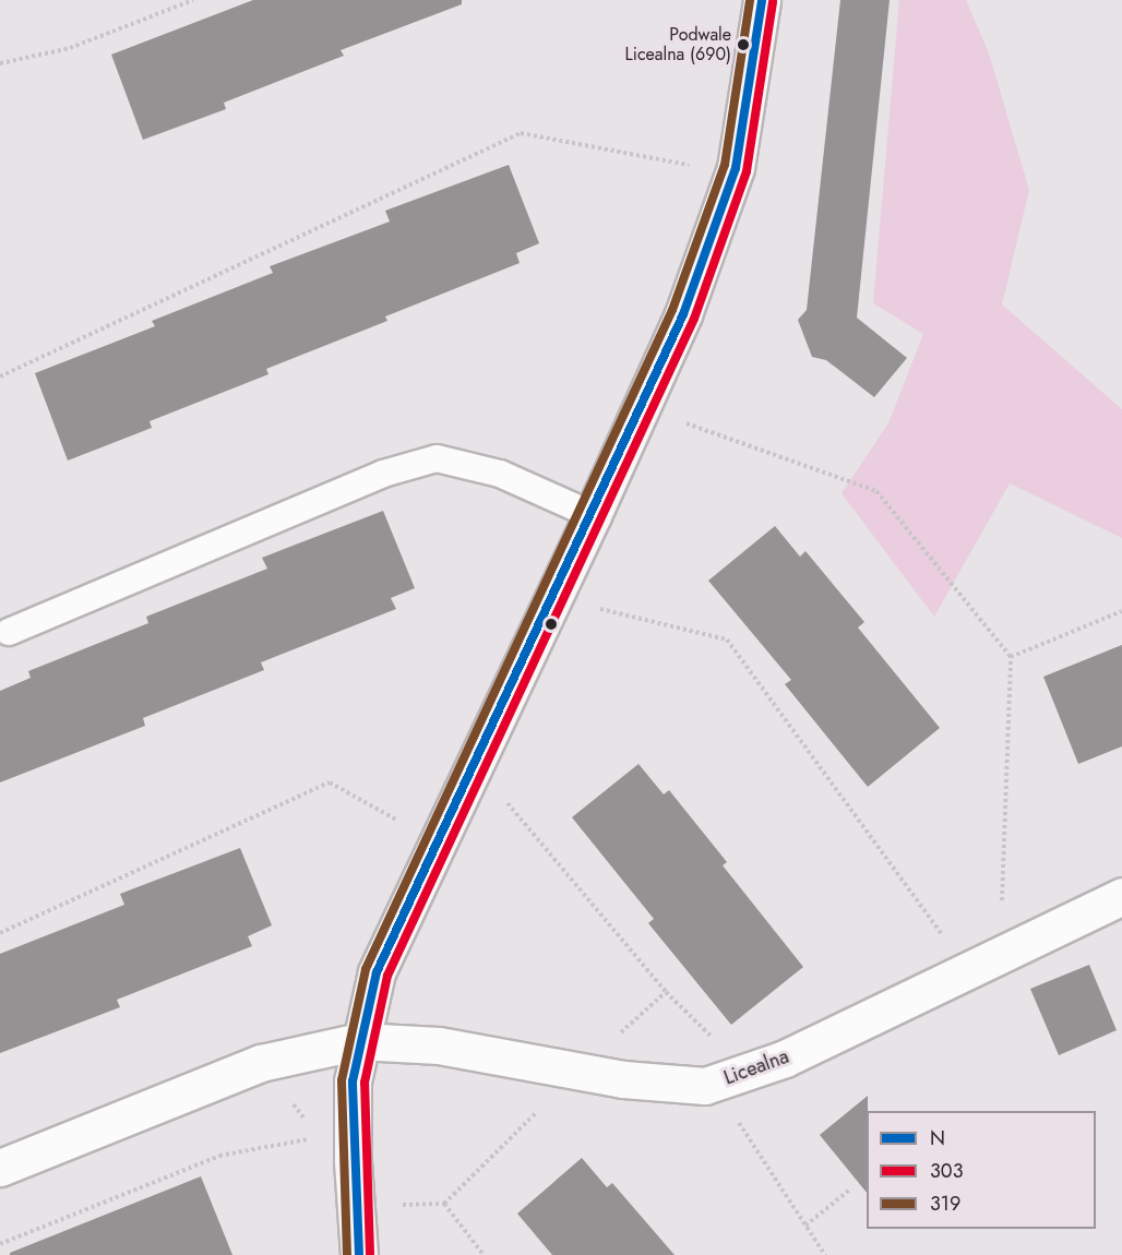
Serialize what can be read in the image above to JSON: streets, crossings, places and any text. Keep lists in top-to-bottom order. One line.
{"streets":{"street":["Licealna"]},"places":["Podwale Licealna (690)"],"lines":["transit line N","transit line 319","transit line 303"],"legend":["N","303","319"]}
